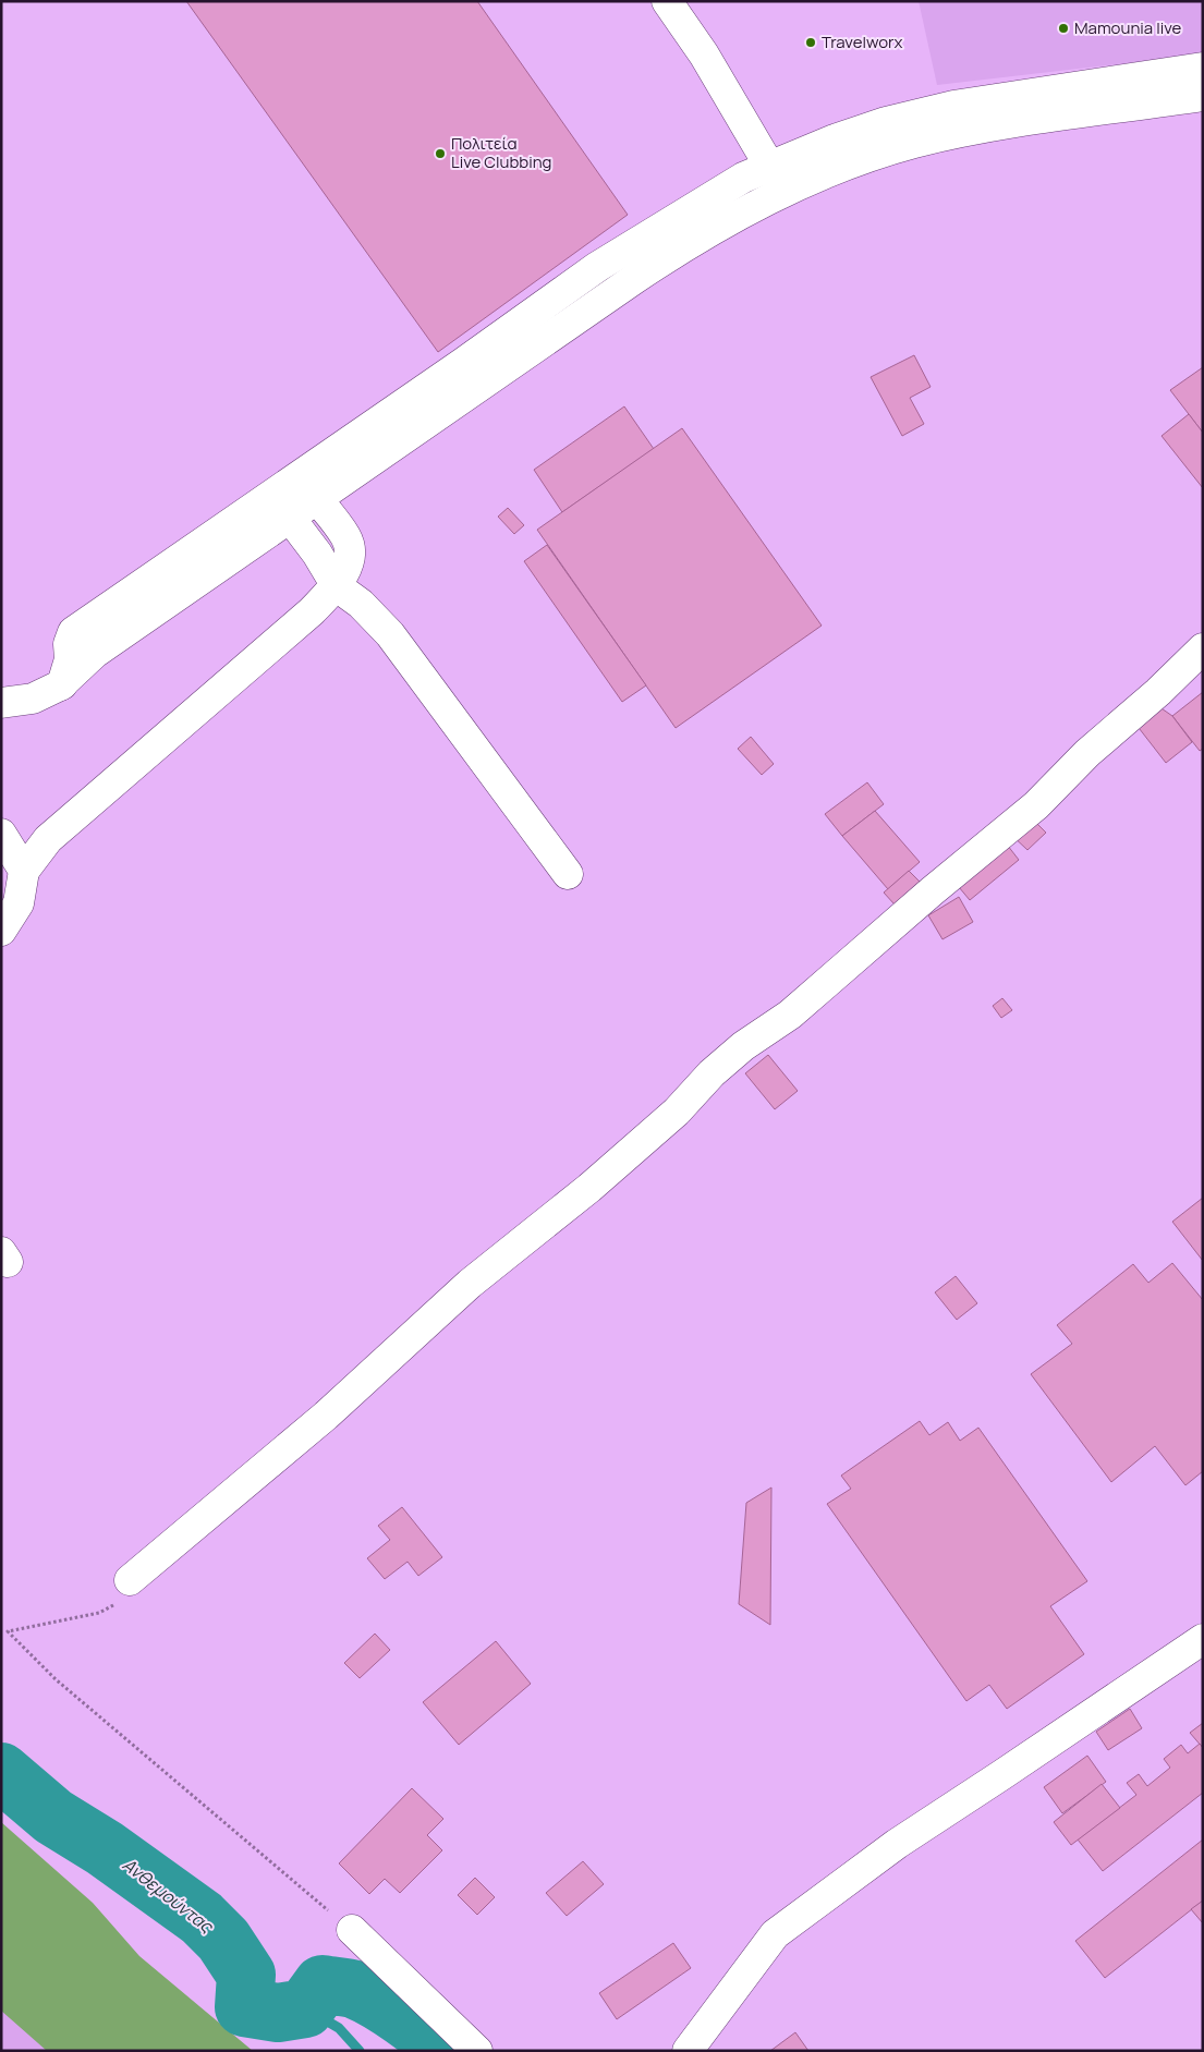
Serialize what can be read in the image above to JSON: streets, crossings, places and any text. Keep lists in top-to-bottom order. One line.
{"water":["Ανθεμούντας"],"places":["Mamounia live","Travelworx","Πολιτεία Live Clubbing"]}
